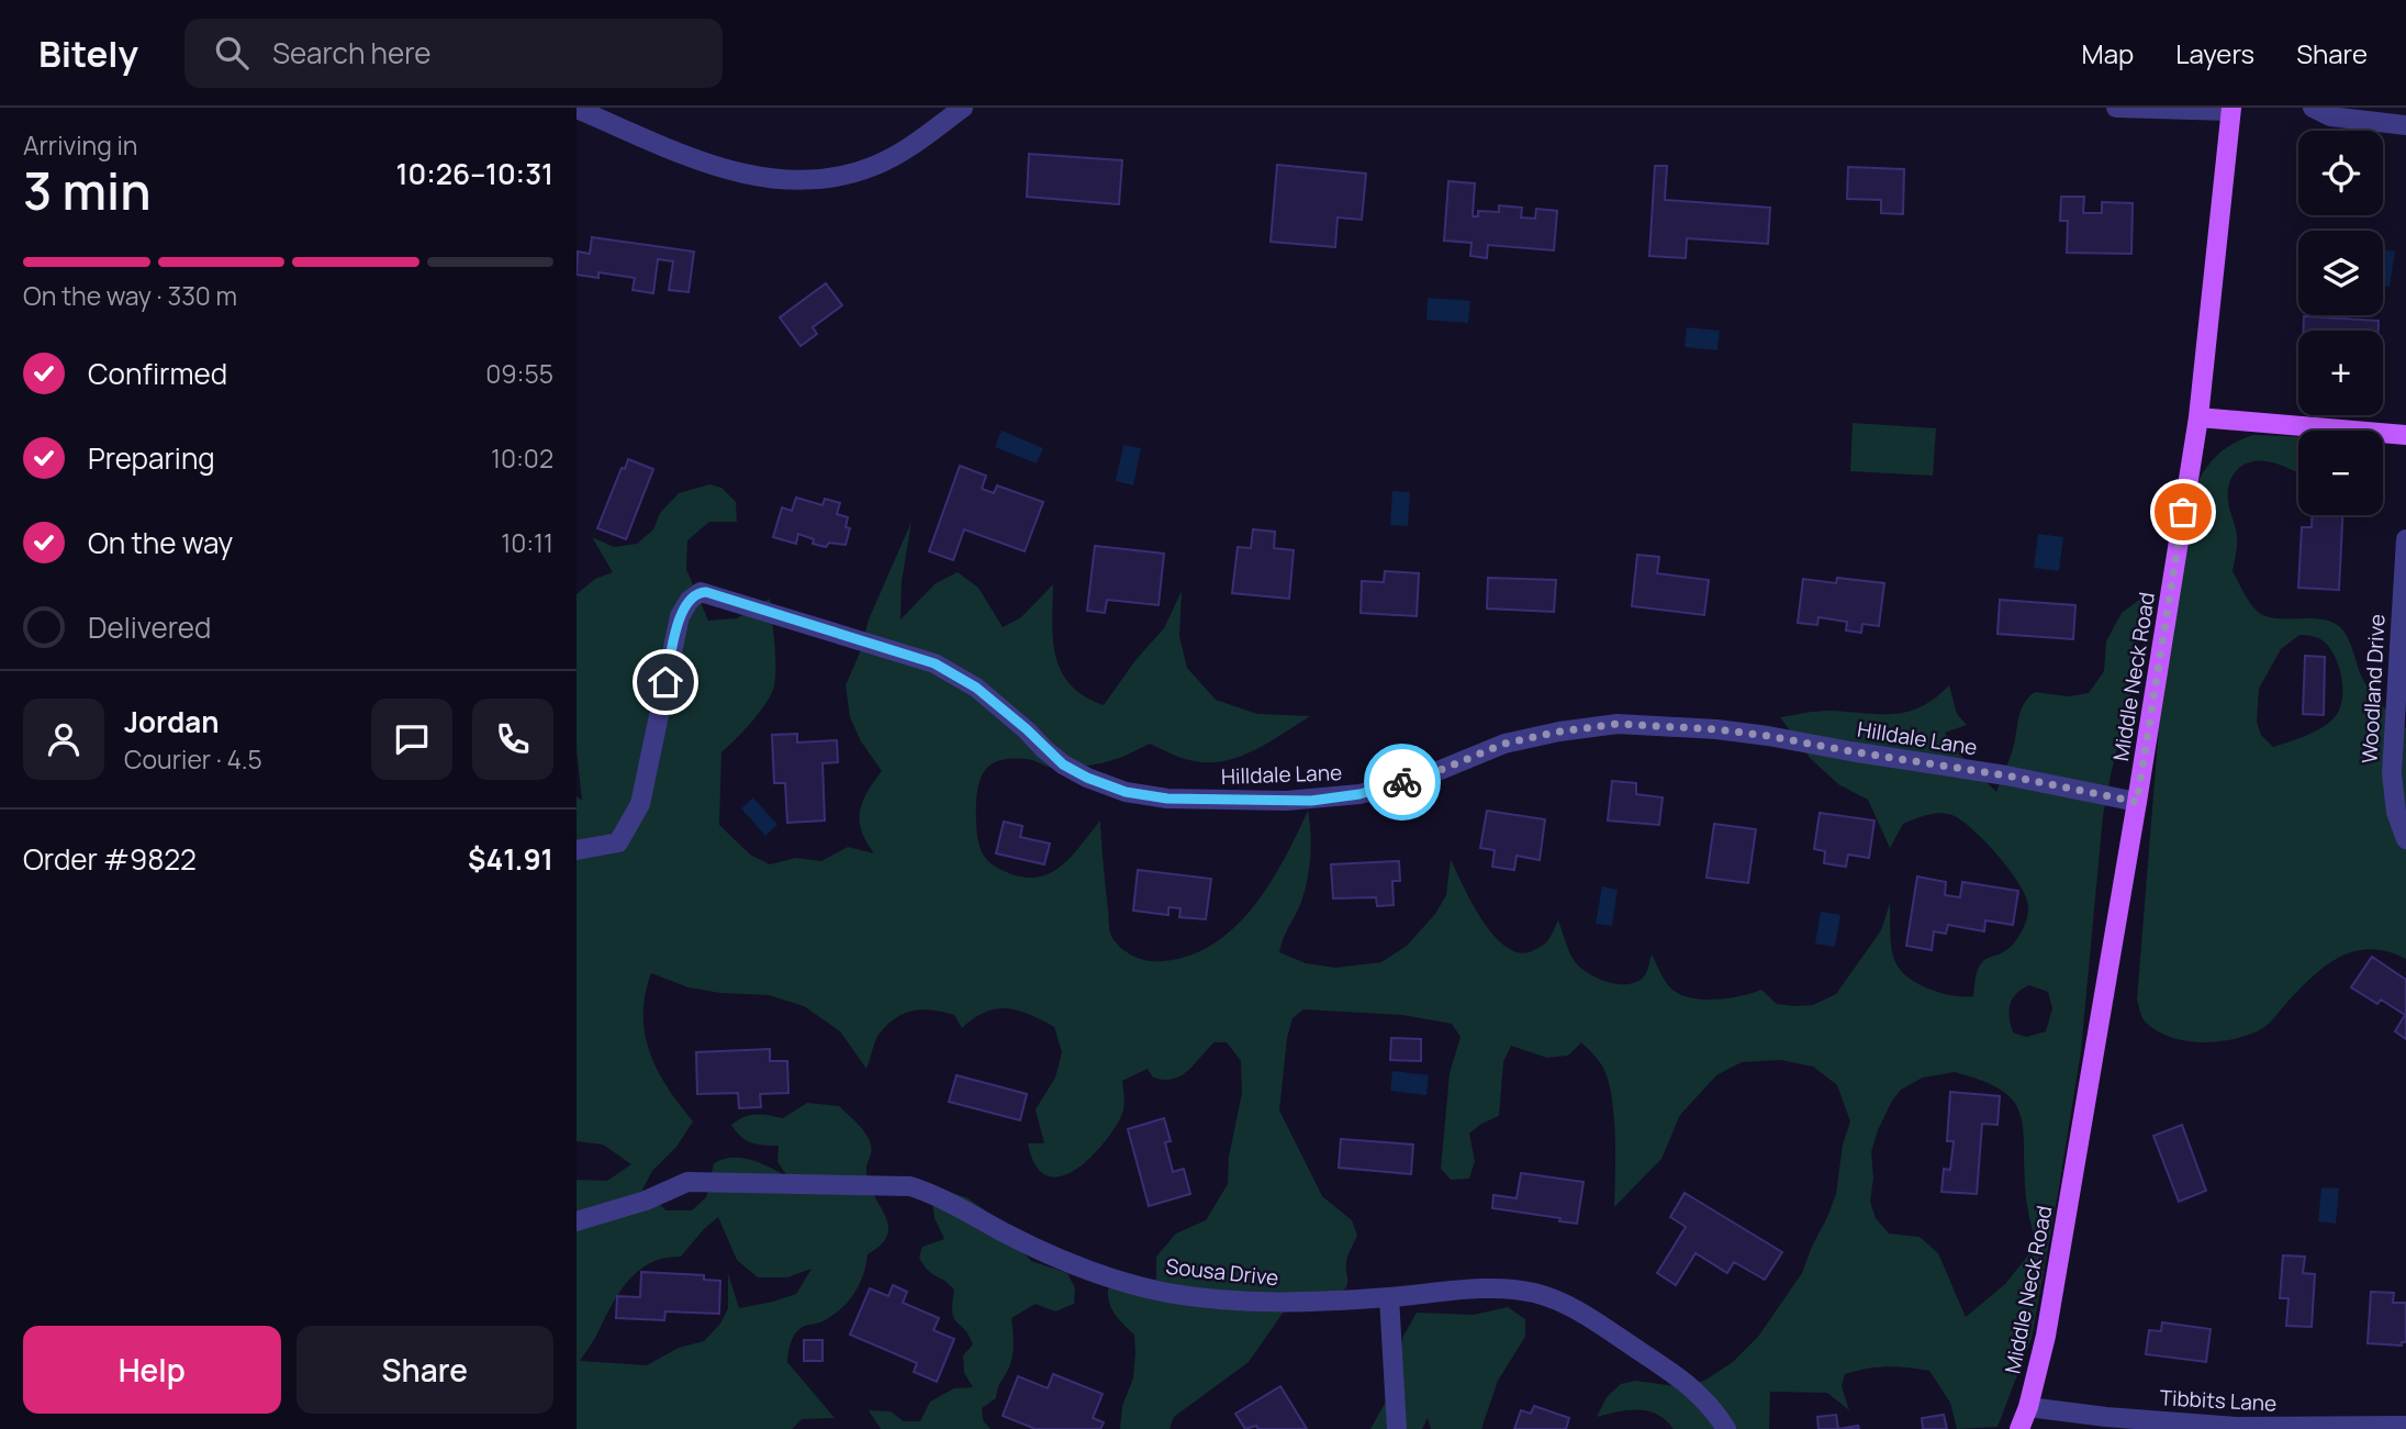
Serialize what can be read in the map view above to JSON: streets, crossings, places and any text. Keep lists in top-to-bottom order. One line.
{"streets":{"main road":["Middle Neck Road"],"street":["Woodland Drive","Hilldale Lane","Sousa Drive","Tibbits Lane"]},"crossings":[["Middle Neck Road","Hilldale Lane"],["Middle Neck Road","Tibbits Lane"]],"page":{"header":"Bitely","search":"Search here","nav":["Map","Layers","Share"],"heading":["3 min","Arriving in","10:26–10:31"],"panel":["Jordan","Courier · 4.5","Order #9822","$41.91"],"map_buttons":["+","−"],"bar":"On the way · 330 m","list":[["Confirmed","09:55"],["Preparing","10:02"],["On the way","10:11"],"Delivered"],"buttons":["Help","Share"]}}
